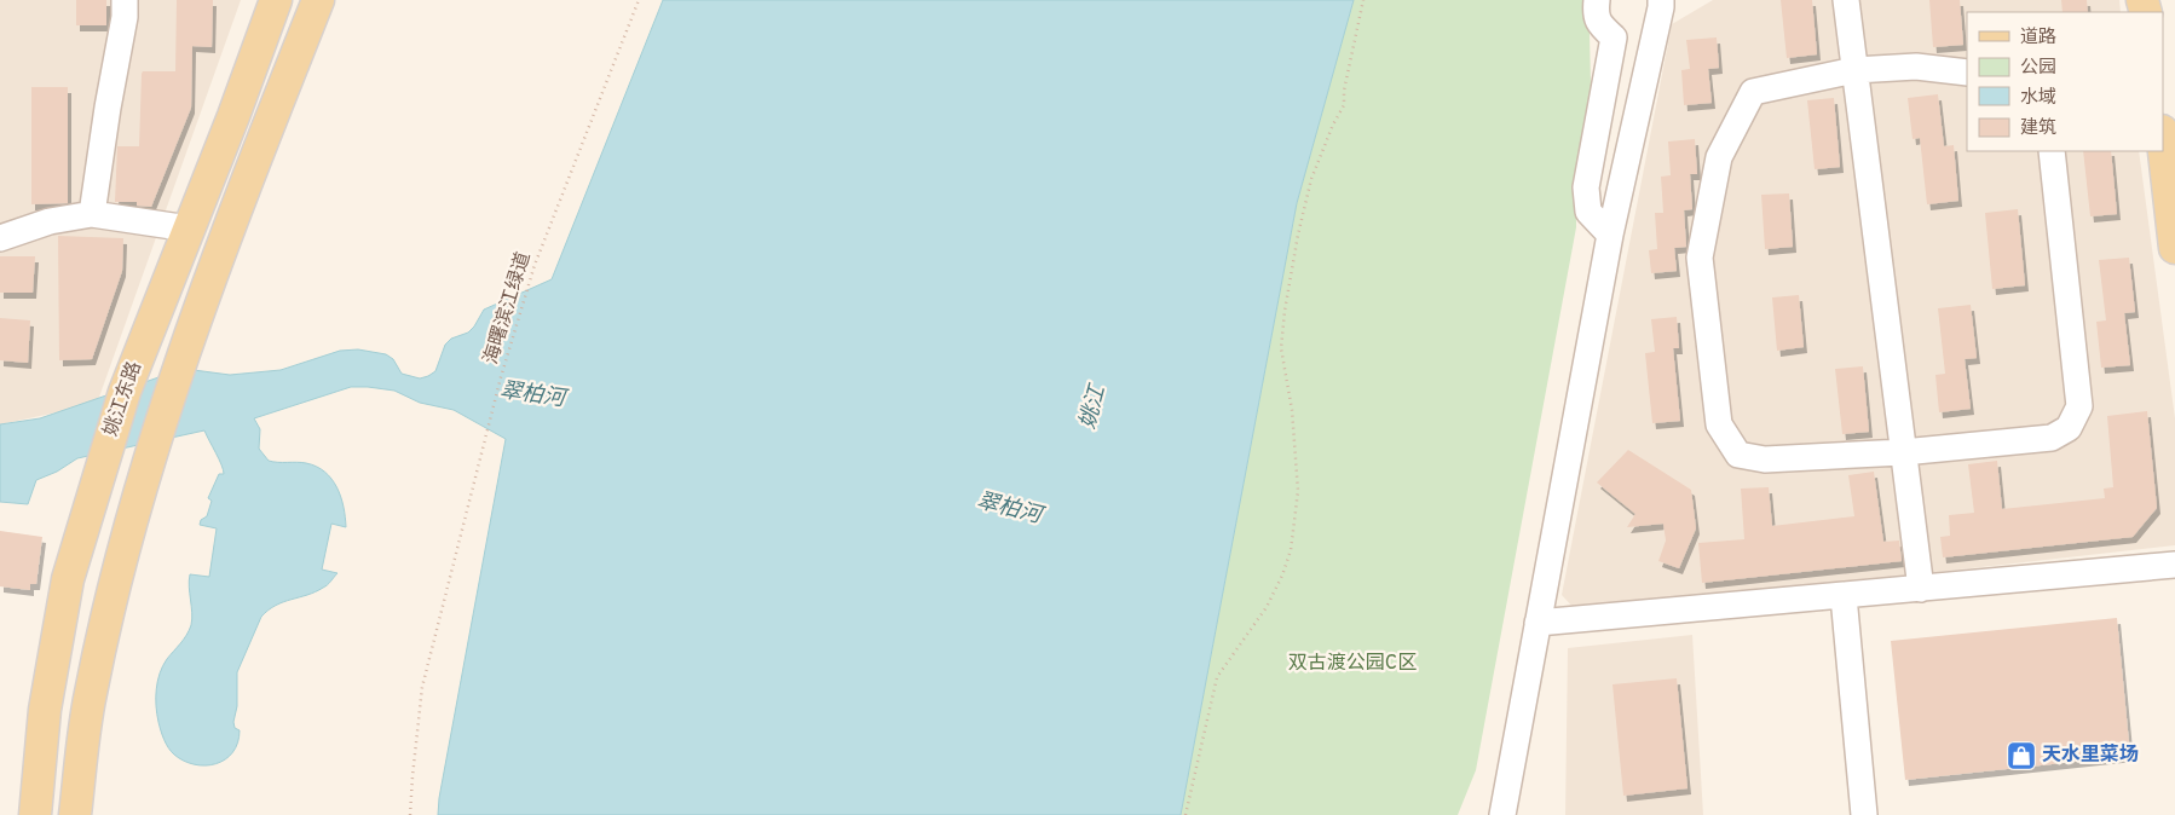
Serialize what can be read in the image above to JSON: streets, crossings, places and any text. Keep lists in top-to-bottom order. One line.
{"streets":{"main road":["姚江东路"],"path":["海曙滨江绿道"]},"water":["翠柏河","姚江"],"parks":["双古渡公园C区"],"places":{"shop":["天水里菜场"]},"legend":["道路","公园","水域","建筑"]}
